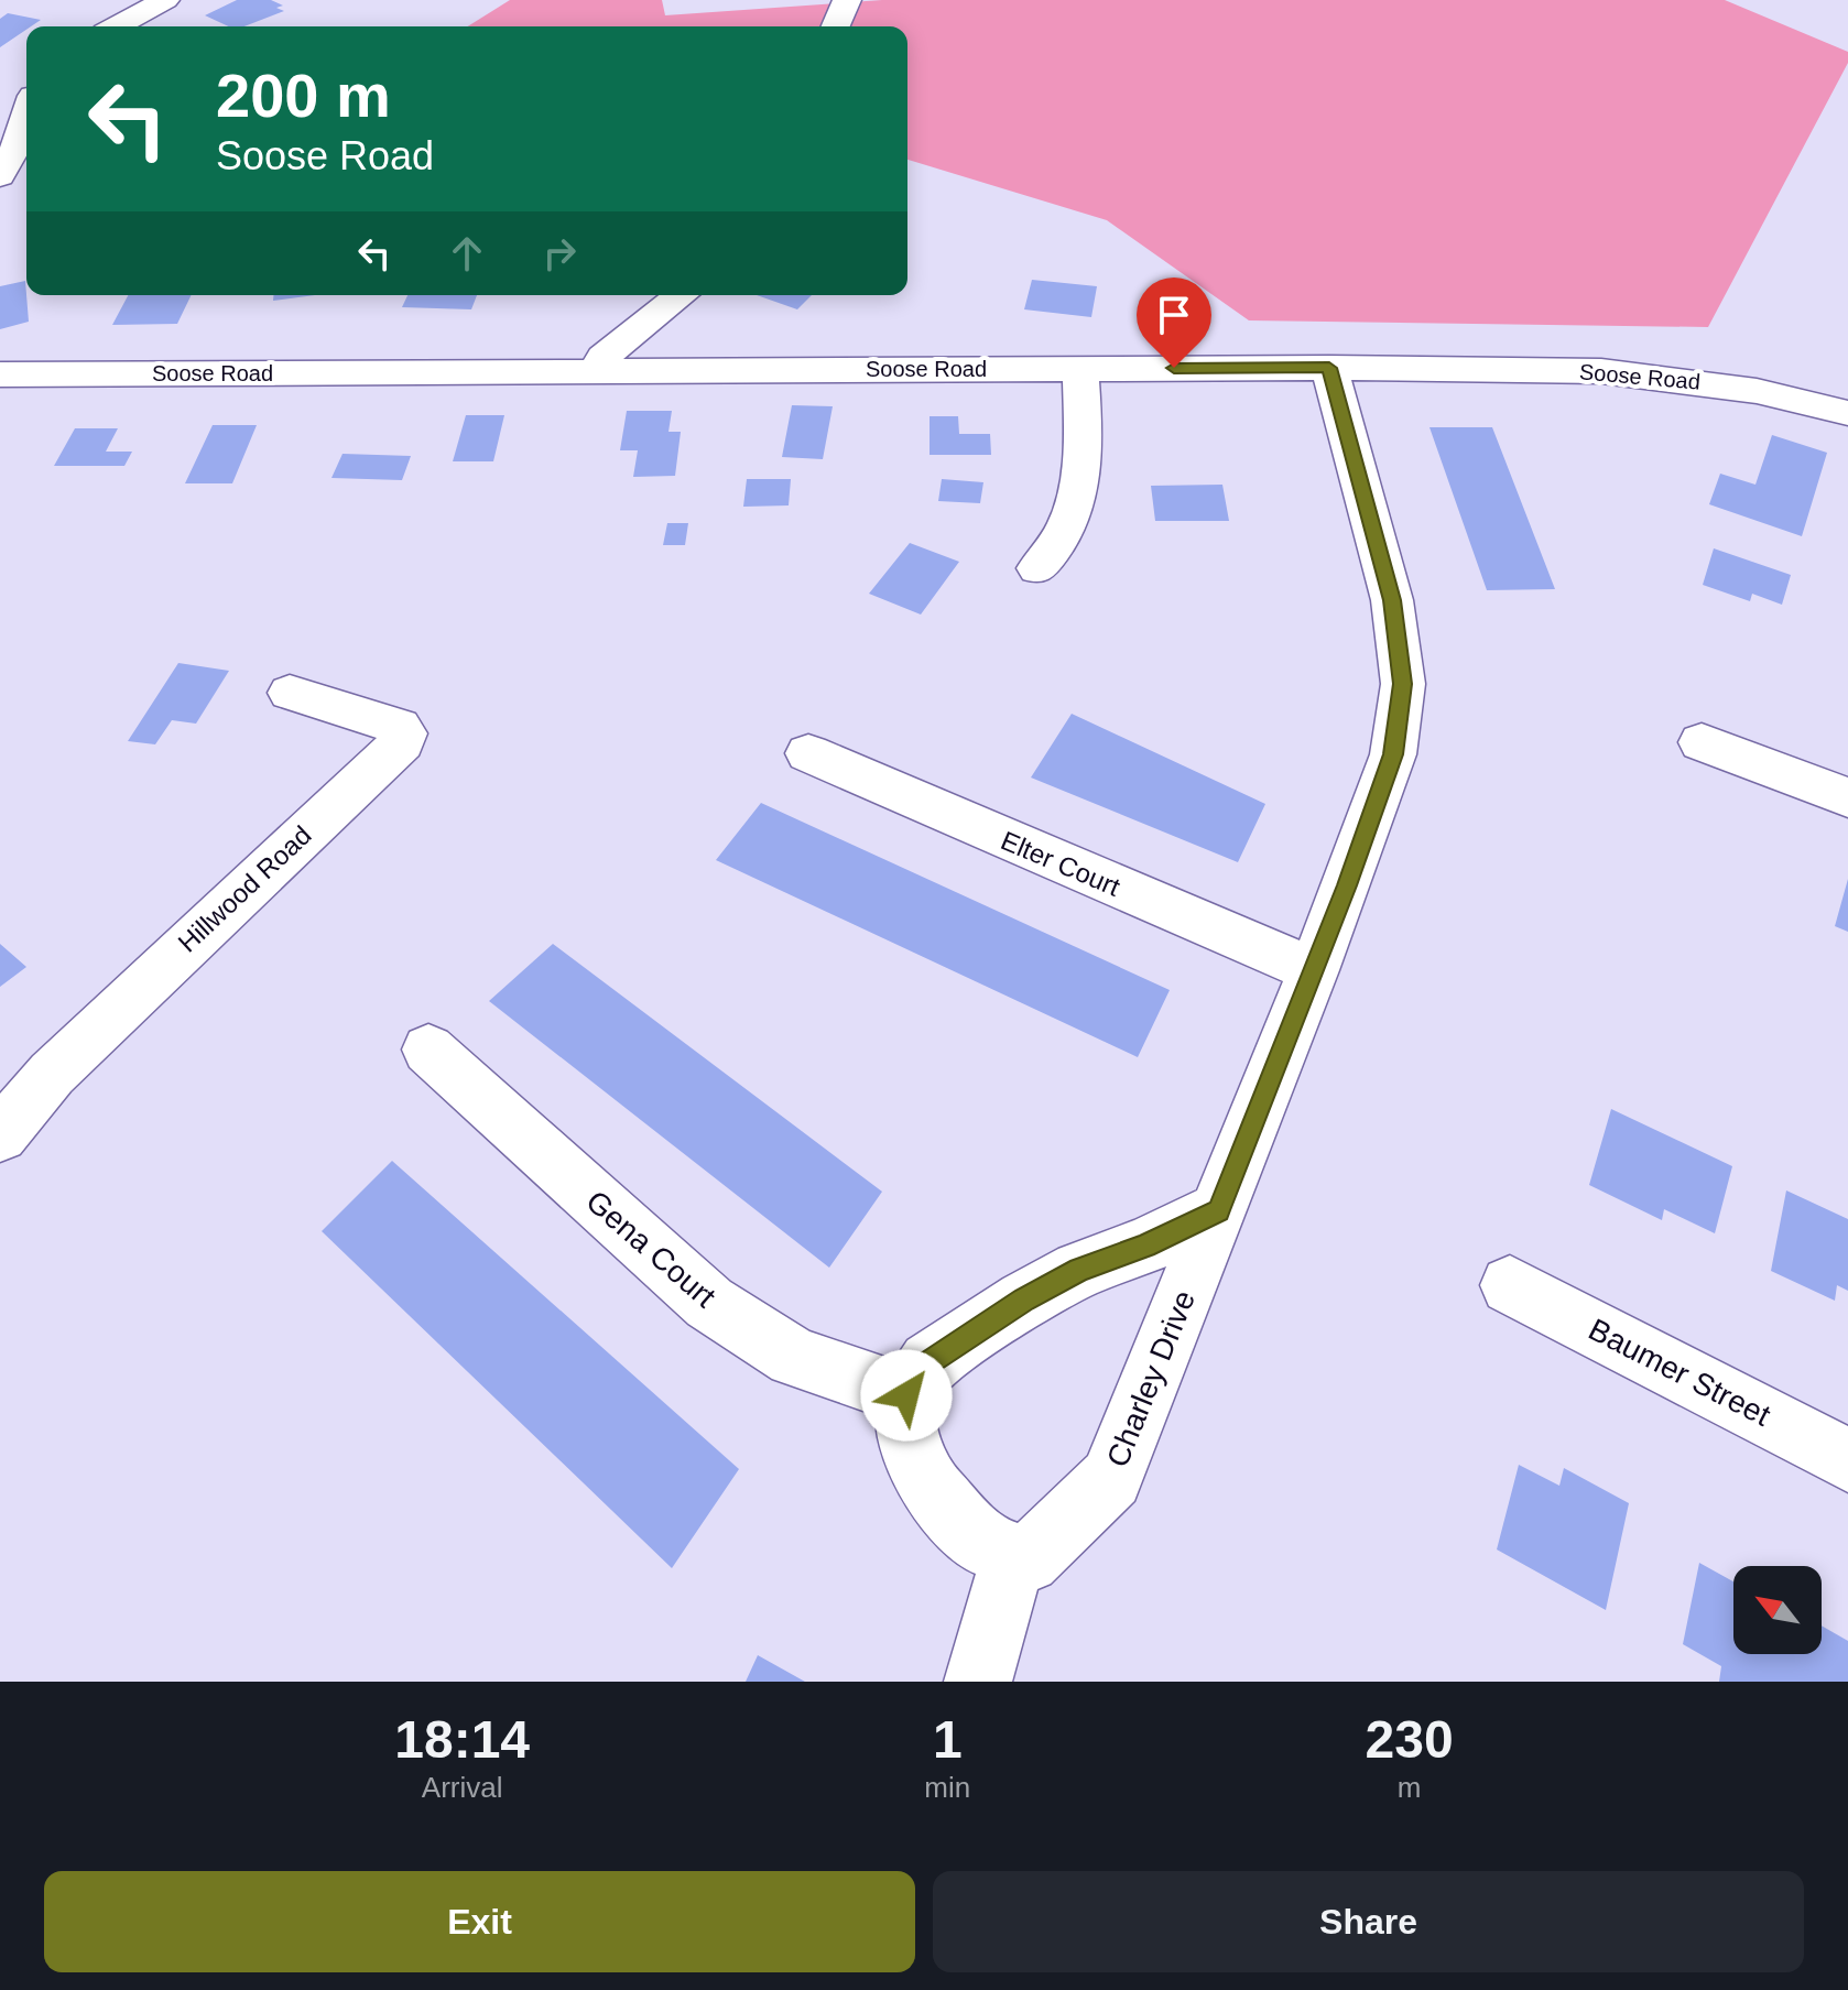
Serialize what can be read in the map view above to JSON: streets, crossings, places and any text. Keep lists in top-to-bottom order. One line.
{"streets":{"street":["Soose Road","Elter Court","Hillwood Road","Gena Court","Baumer Street","Charley Drive"]},"crossings":[["Soose Road","Charley Drive"],["Elter Court","Charley Drive"]],"north":"top left","page":{"turn":["200 m","Soose Road"],"eta":["18:14","Arrival","1","min","230","m"],"buttons":["Exit","Share"]}}
